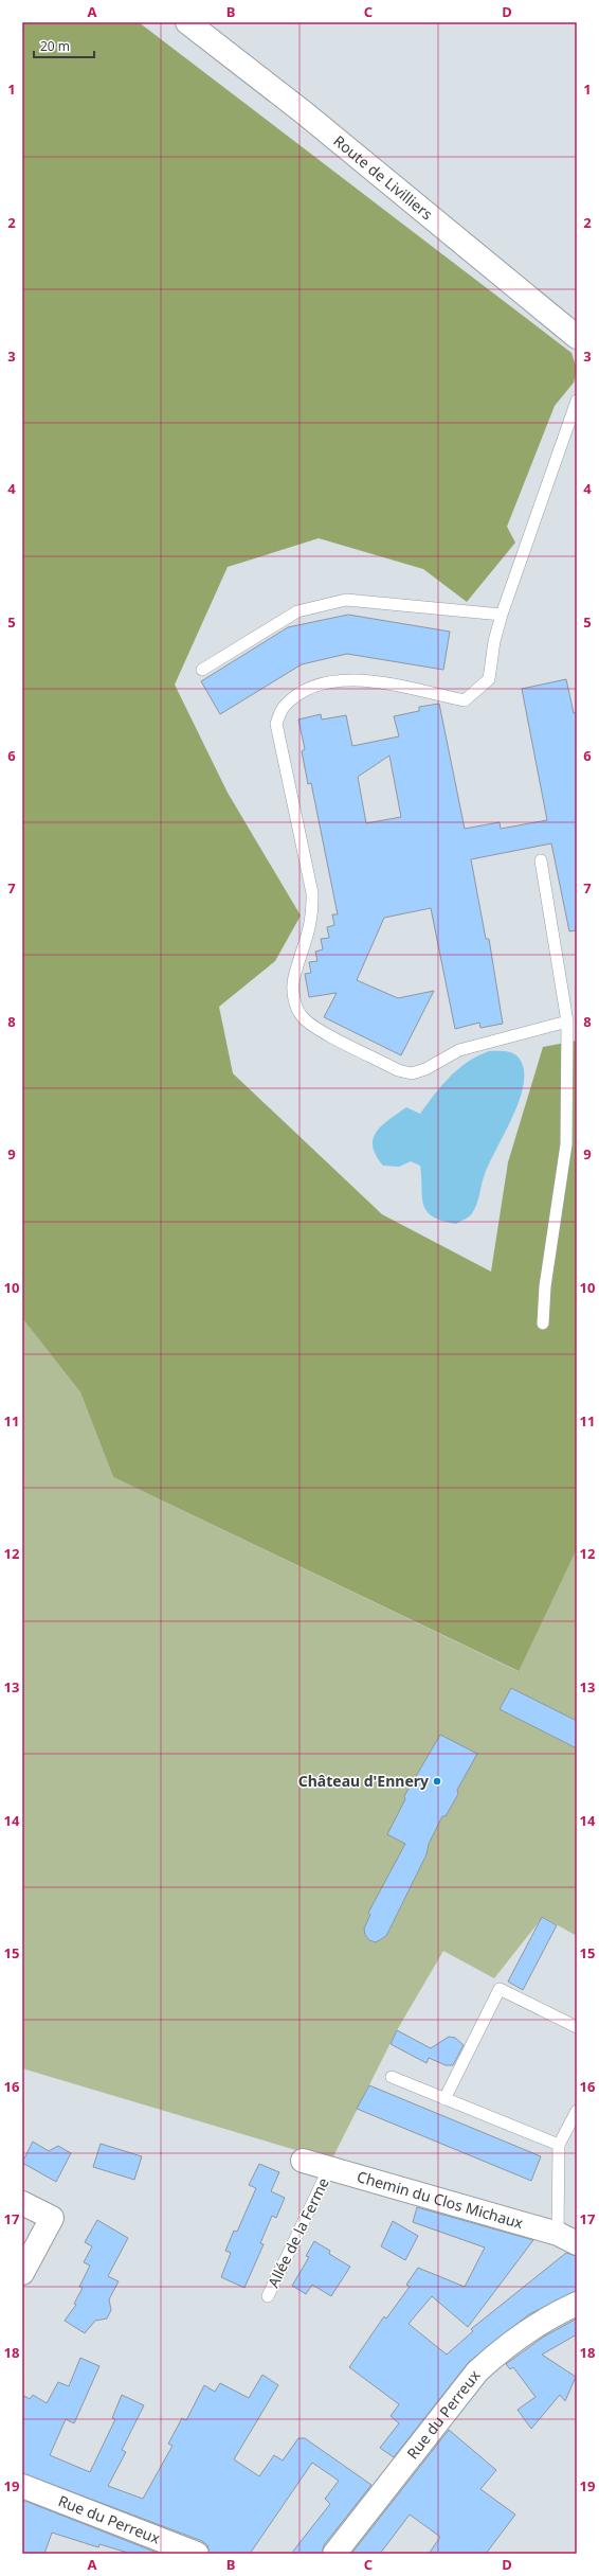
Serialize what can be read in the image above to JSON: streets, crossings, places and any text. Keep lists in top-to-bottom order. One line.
{"streets":{"street":["Route de Livilliers","Chemin du Clos Michaux","Rue du Perreux"],"lane":["Allée de la Ferme"]},"crossings":[["Chemin du Clos Michaux","Allée de la Ferme"]],"places":["Château d'Ennery"],"scale_bar":"20 m","grid":{"columns":["A","B","C","D"],"rows":["1","2","3","4","5","6","7","8","9","10","11","12","13","14","15","16","17","18","19"]}}
